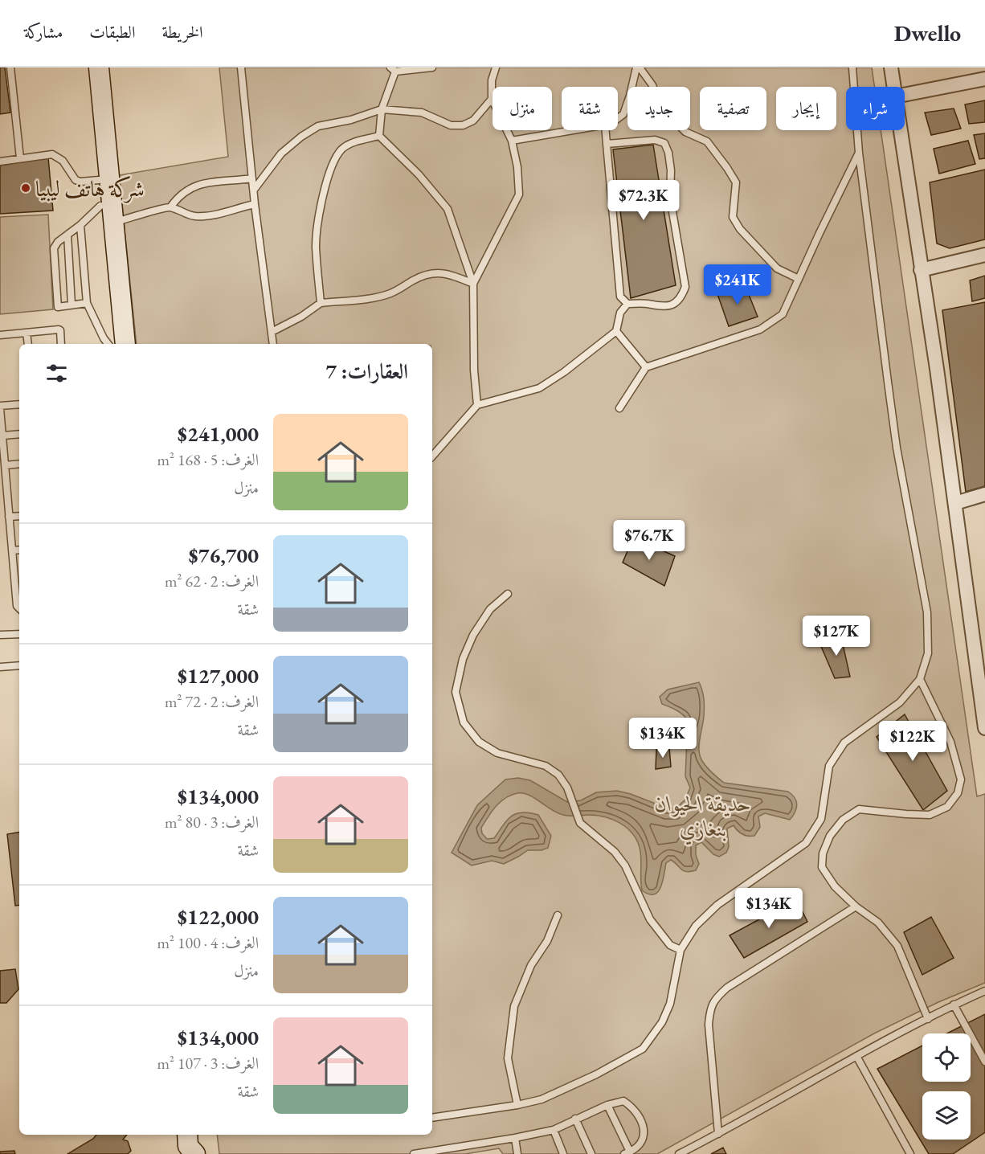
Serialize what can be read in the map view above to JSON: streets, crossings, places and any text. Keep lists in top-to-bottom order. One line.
{"parks":["حديقة الحيوان بنغازي"],"places":["شركة هاتف ليبيا"],"page":{"header":"Dwello","nav":["الخريطة","الطبقات","مشاركة"],"chip":["شراء","إيجار","تصفية","جديد","شقة","منزل"],"price":["$72.3K","$241K","$76.7K","$127K","$134K","$122K","$134K"],"heading":"العقارات: 7","list":[{"name":"$241,000","note":"الغرف: 5 · 168 m² · منزل"},{"name":"$76,700","note":"الغرف: 2 · 62 m² · شقة"},{"name":"$127,000","note":"الغرف: 2 · 72 m² · شقة"},{"name":"$134,000","note":"الغرف: 3 · 80 m² · شقة"},{"name":"$122,000","note":"الغرف: 4 · 100 m² · منزل"},{"name":"$134,000","note":"الغرف: 3 · 107 m² · شقة"}]}}
